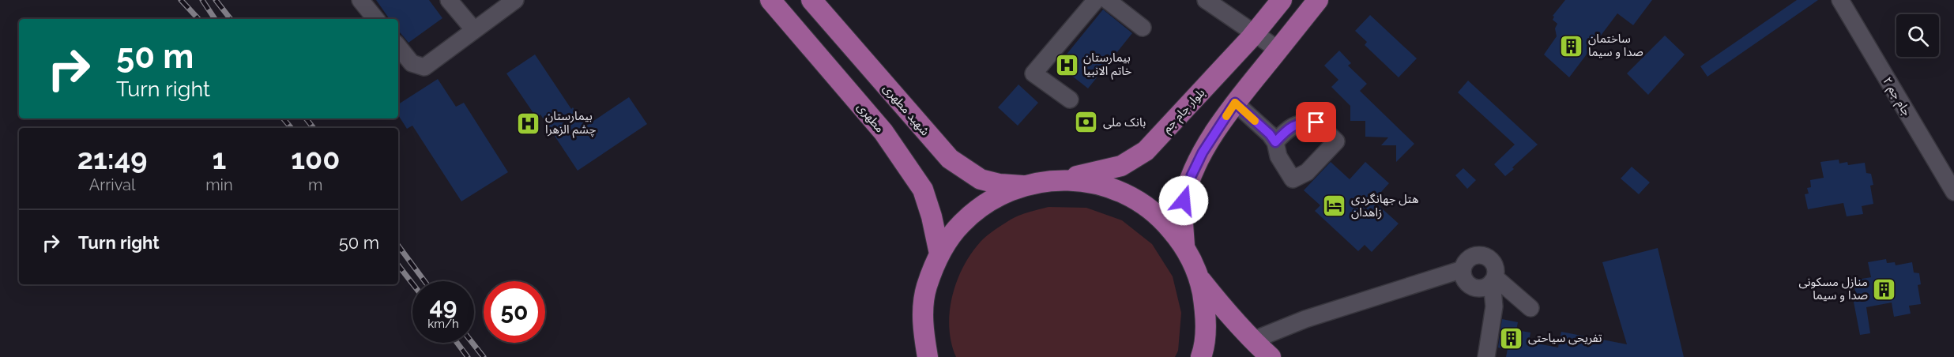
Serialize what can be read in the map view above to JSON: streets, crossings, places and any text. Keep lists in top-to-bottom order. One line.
{"streets":{"main road":["شهید مطهری","بلوار جام جم","مطهری"],"street":["جام جم ۲"]},"places":{"building":["ساختمان صدا و سیما","منازل مسکونی صدا و سیما","تفریحی سیاحتی"],"hospital":["بیمارستان خاتم الانبیا","بیمارستان چشم الزهرا"],"bank":["بانک ملی"],"hotel":["هتل جهانگردی زاهدان"]},"page":{"turn":["50 m","Turn right"],"eta":["21:49","Arrival","1","min","100","m"],"list":[{"name":"Turn right","value":"50 m"}],"speed":"49 km/h","limit":"50"}}
